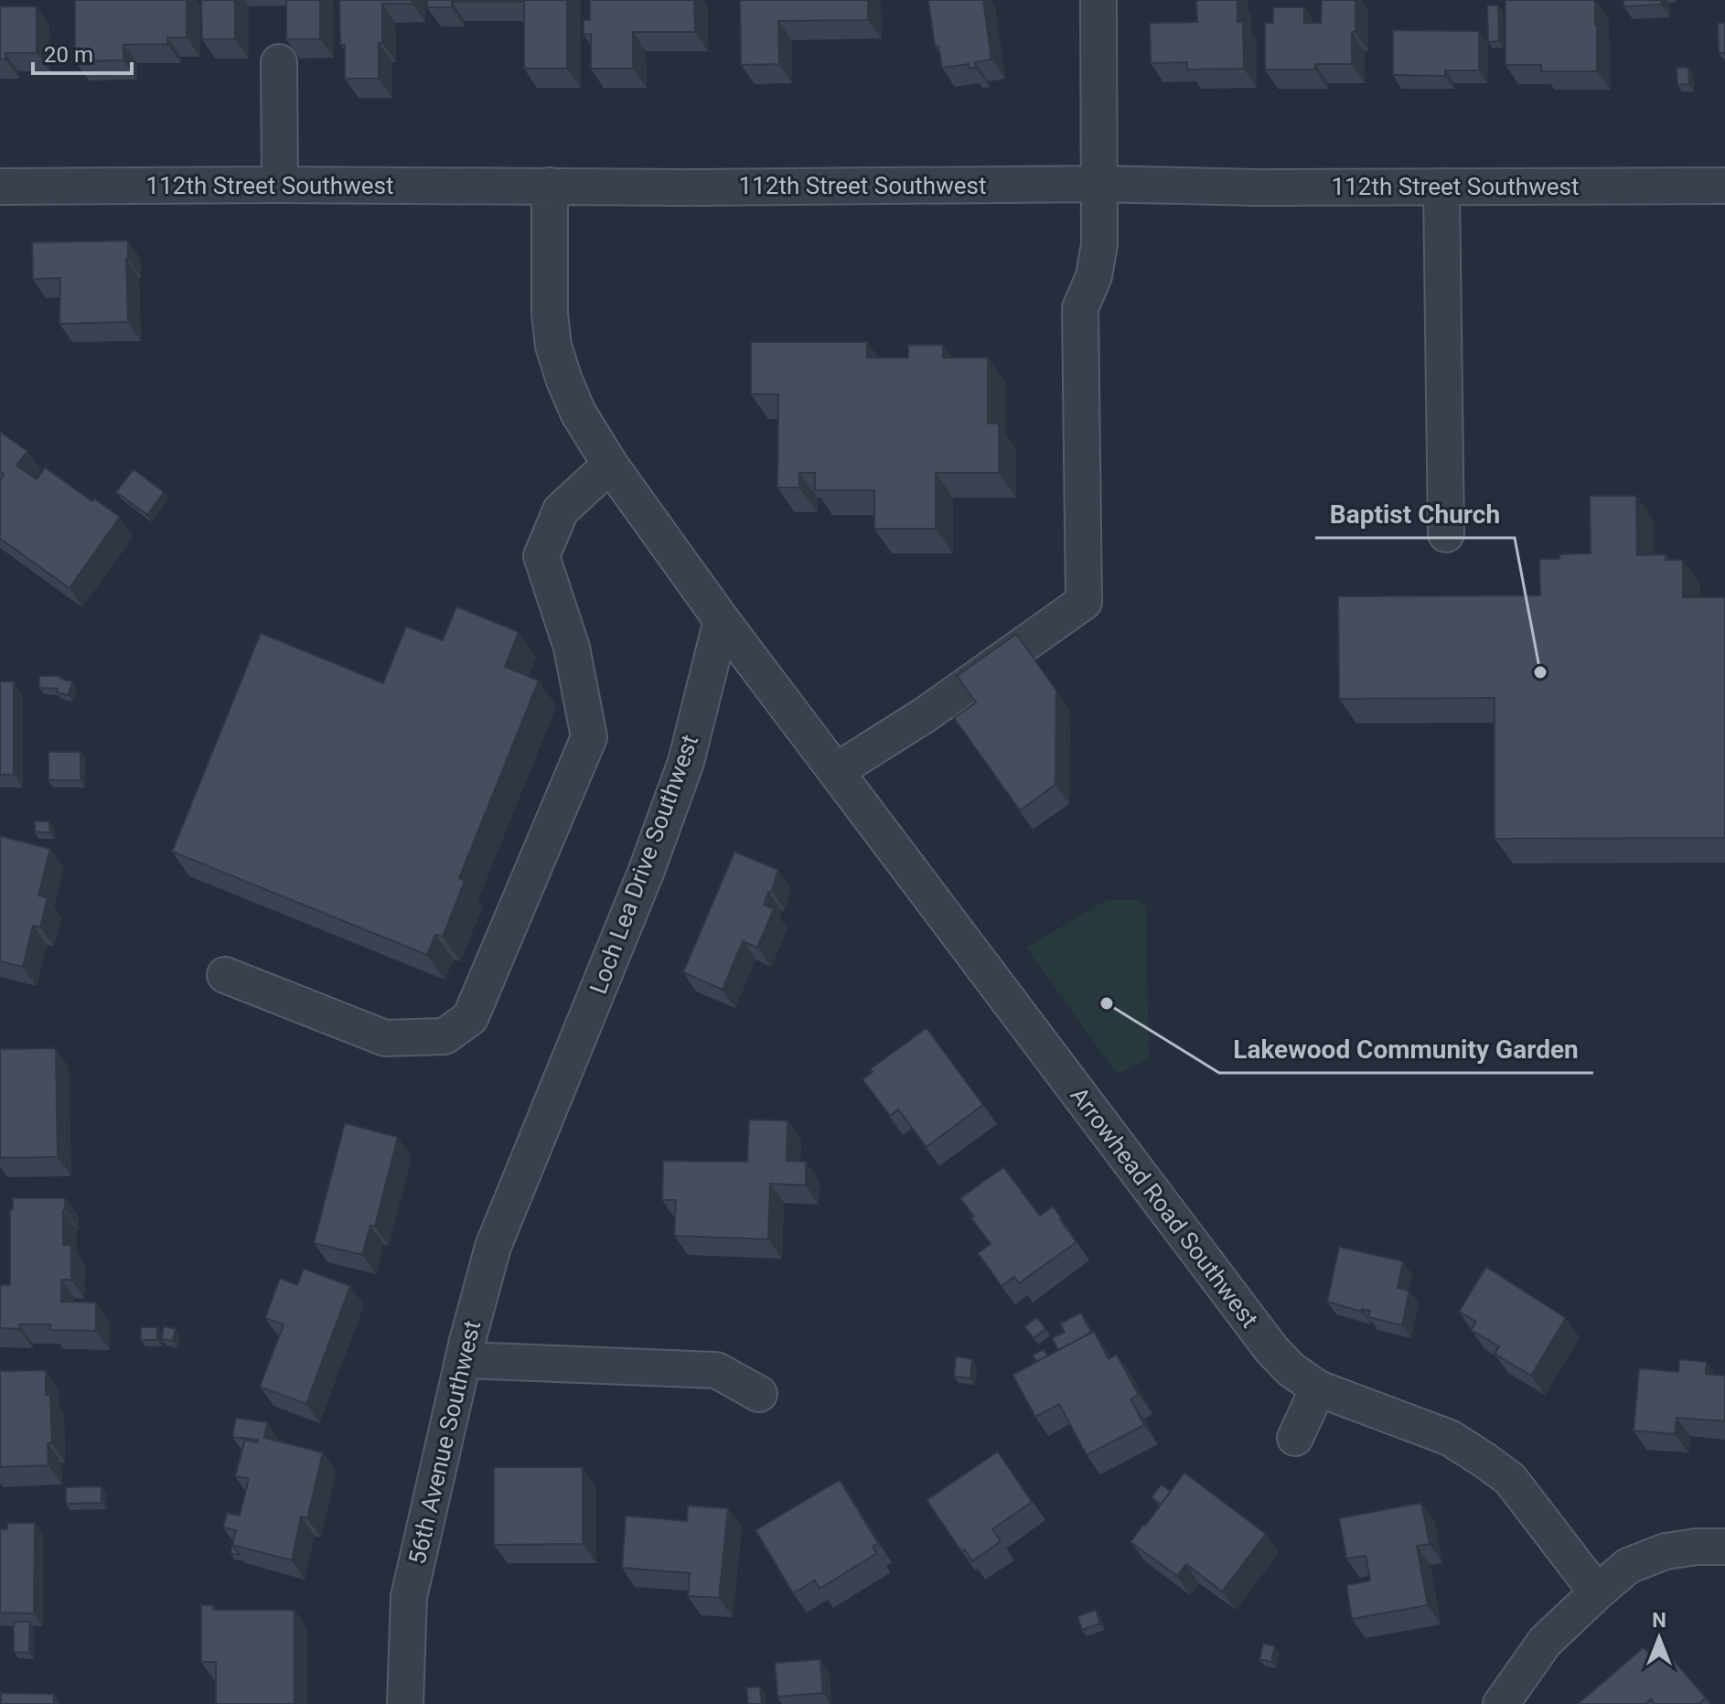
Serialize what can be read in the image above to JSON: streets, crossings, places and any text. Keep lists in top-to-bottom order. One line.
{"streets":{"street":["112th Street Southwest","Loch Lea Drive Southwest","Arrowhead Road Southwest","56th Avenue Southwest"]},"crossings":[["Loch Lea Drive Southwest","Arrowhead Road Southwest"],["Loch Lea Drive Southwest","56th Avenue Southwest"]],"places":["Baptist Church","Lakewood Community Garden"],"scale_bar":"20 m","north":"top"}
